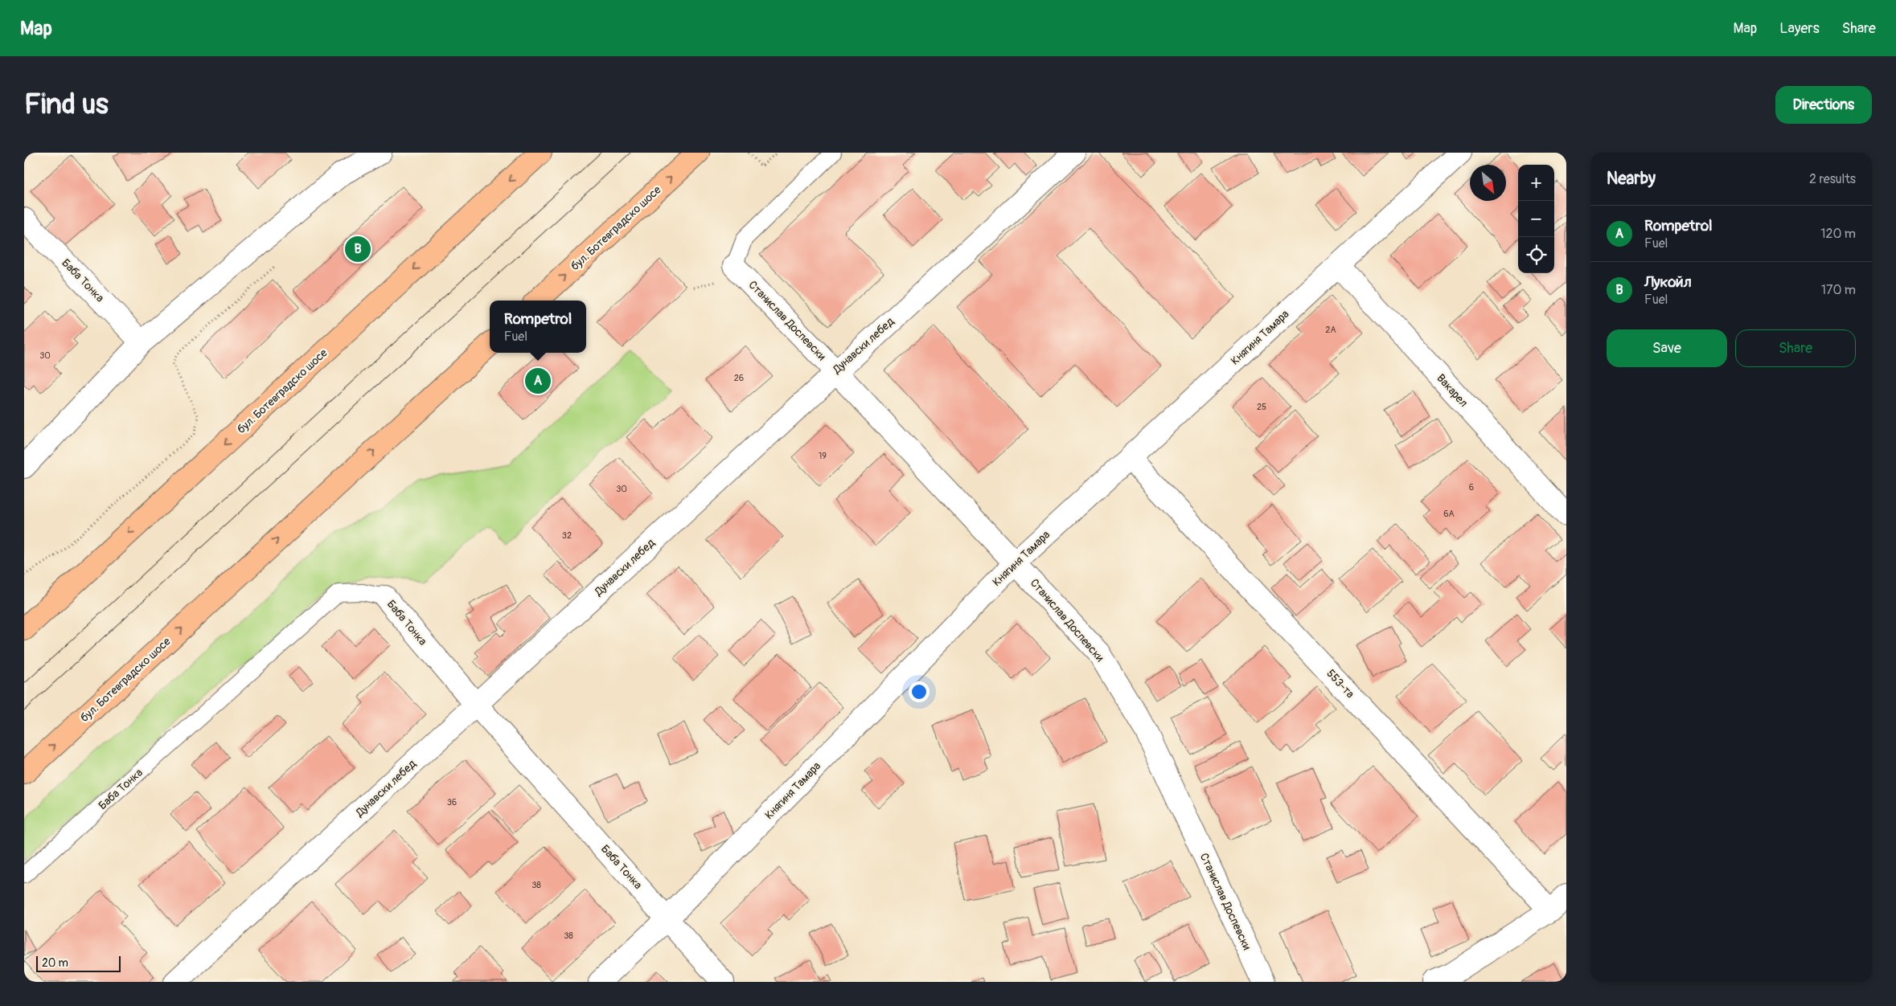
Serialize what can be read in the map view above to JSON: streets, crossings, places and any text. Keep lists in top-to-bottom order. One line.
{"streets":{"main road":["бул. Ботевградско шосе"],"street":["Баба Тонка","Станислав Доспевски","Княгиня Тамара","Дунавски лебед","Вакарел","553-та"]},"crossings":[["Баба Тонка","Княгиня Тамара"],["Баба Тонка","Дунавски лебед"],["Станислав Доспевски","Княгиня Тамара"],["Станислав Доспевски","Дунавски лебед"],["Княгиня Тамара","Вакарел"],["Княгиня Тамара","553-та"]],"house_numbers":["2А","30","26","25","19","6","30","6А","32","36","38","38"],"scale_bar":"20 m","north":"bottom right","page":{"header":"Map","nav":["Map","Layers","Share"],"buttons":["Directions",["Save","Share"]],"title":"Find us","heading":["Nearby","2 results"],"map_buttons":["+","−"],"list":[{"mark":"A","name":"Rompetrol","note":"Fuel","value":"120 m"},{"mark":"B","name":"Лукойл","note":"Fuel","value":"170 m"}],"pins":["B","A"],"popup":["Rompetrol","Fuel"],"scale":"20 m"}}
